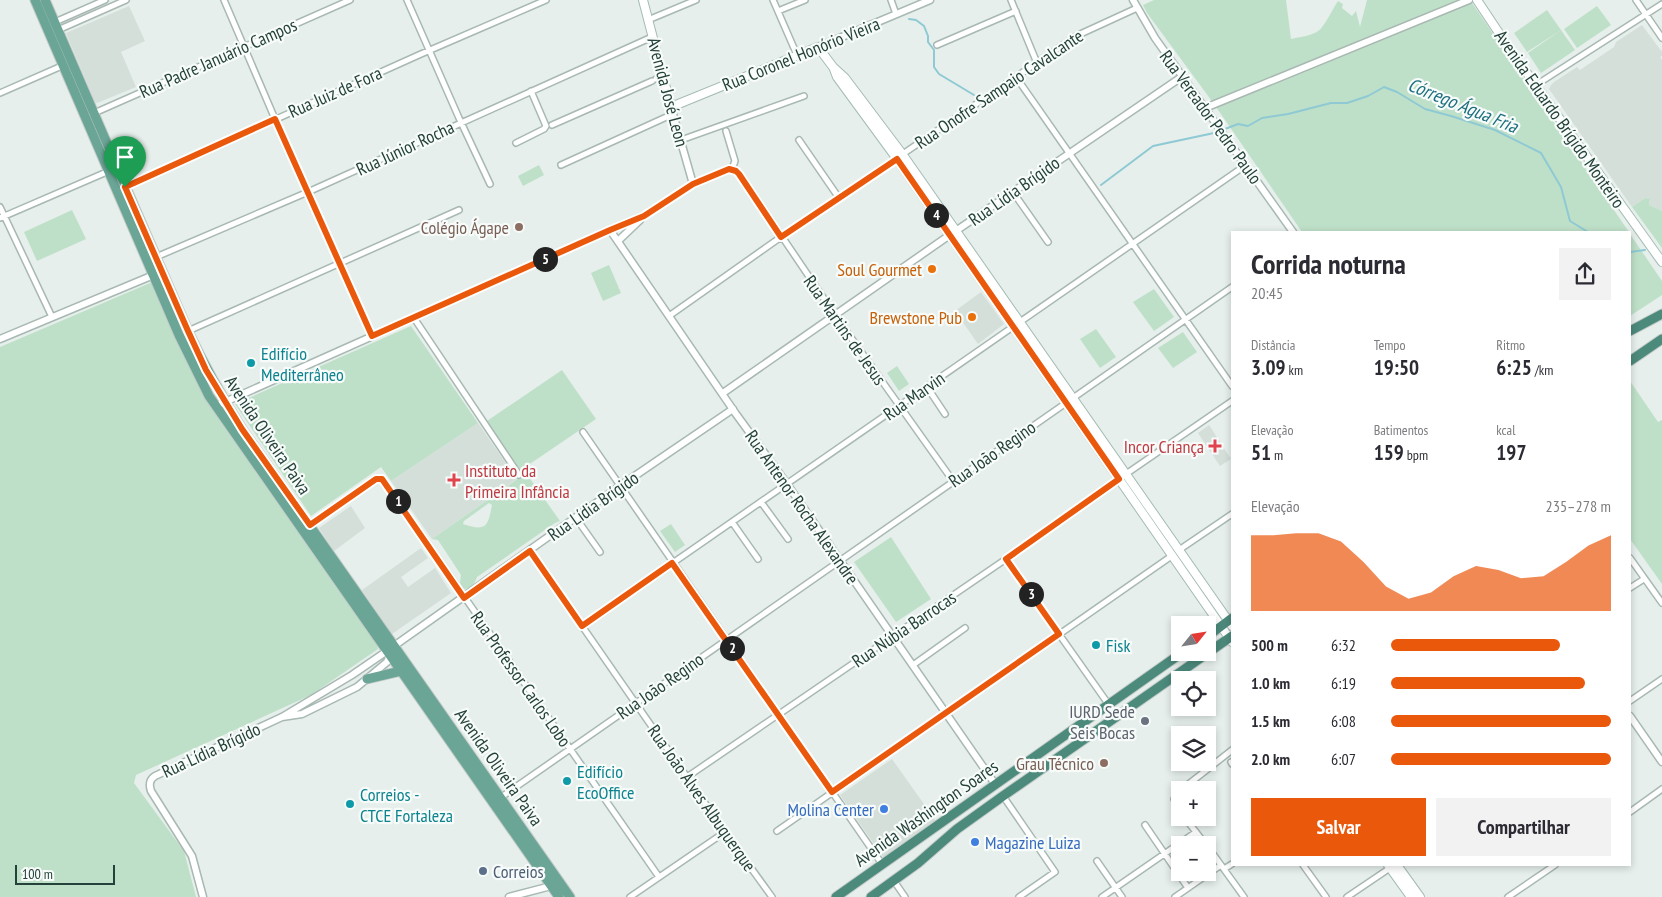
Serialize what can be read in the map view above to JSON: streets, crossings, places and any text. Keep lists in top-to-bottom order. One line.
{"streets":{"highway":["Avenida Washington Soares"],"main road":["Rua Coronel Honório Vieira","Avenida José Leon","Avenida Eduardo Brígido Monteiro","Avenida Oliveira Paiva"],"street":["Rua Padre Januário Campos","Rua Onofre Sampaio Cavalcante","Rua Juiz de Fora","Rua Vereador Pedro Paulo","Rua Júnior Rocha","Rua Lídia Brígido","Rua Martins de Jesus","Rua Marvin","Rua João Regino","Rua Antenor Rocha Alexandre","Rua Núbia Barrocas","Rua Professor Carlos Lobo","Rua João Alves Albuquerque"]},"crossings":[["Rua Coronel Honório Vieira","Avenida José Leon"],["Rua Padre Januário Campos","Avenida Oliveira Paiva"],["Rua Onofre Sampaio Cavalcante","Rua Vereador Pedro Paulo"],["Rua Onofre Sampaio Cavalcante","Rua Martins de Jesus"],["Rua Onofre Sampaio Cavalcante","Rua Antenor Rocha Alexandre"],["Rua Juiz de Fora","Avenida Oliveira Paiva"],["Avenida José Leon","Rua Júnior Rocha"],["Rua Vereador Pedro Paulo","Rua Lídia Brígido"],["Rua Vereador Pedro Paulo","Rua Marvin"],["Rua Júnior Rocha","Avenida Oliveira Paiva"],["Rua Lídia Brígido","Rua Martins de Jesus"],["Rua Lídia Brígido","Avenida Oliveira Paiva"],["Rua Lídia Brígido","Rua Antenor Rocha Alexandre"],["Rua Lídia Brígido","Rua Professor Carlos Lobo"],["Rua Lídia Brígido","Rua João Alves Albuquerque"],["Rua Martins de Jesus","Rua Marvin"],["Rua Martins de Jesus","Rua João Regino"],["Rua Marvin","Rua Antenor Rocha Alexandre"],["Rua Marvin","Rua João Alves Albuquerque"],["Avenida Oliveira Paiva","Rua João Regino"],["Avenida Oliveira Paiva","Rua Professor Carlos Lobo"],["Rua João Regino","Rua Antenor Rocha Alexandre"],["Rua João Regino","Rua Professor Carlos Lobo"],["Rua João Regino","Rua João Alves Albuquerque"],["Rua Antenor Rocha Alexandre","Rua Núbia Barrocas"],["Rua Antenor Rocha Alexandre","Avenida Washington Soares"],["Rua Núbia Barrocas","Rua João Alves Albuquerque"]],"water":["Córrego Água Fria"],"places":{"other":["Colégio Ágape","Soul Gourmet","Brewstone Pub","Edifício Mediterrâneo","Fisk","IURD Sede Seis Bocas","Grau Técnico","Edifício EcoOffice","Correios - CTCE Fortaleza","Molina Center","Magazine Luiza","Correios"],"health":["Incor Criança","Instituto da Primeira Infância"]},"scale_bar":"100 m","north":"top right","page":{"pins":["4","5","1","3","2"],"heading":["Corrida noturna","20:45"],"stats":[["Distância","3.09 km"],["Tempo","19:50"],["Ritmo","6:25 /km"],["Elevação","51 m"],["Batimentos","159 bpm"],["kcal","197"]],"chart":["Elevação","235–278 m"],"map_buttons":["+","−"],"list":[{"name":"500 m","note":"6:32"},{"name":"1.0 km","note":"6:19"},{"name":"1.5 km","note":"6:08"},{"name":"2.0 km","note":"6:07"}],"buttons":["Salvar","Compartilhar"],"scale":"100 m"}}
